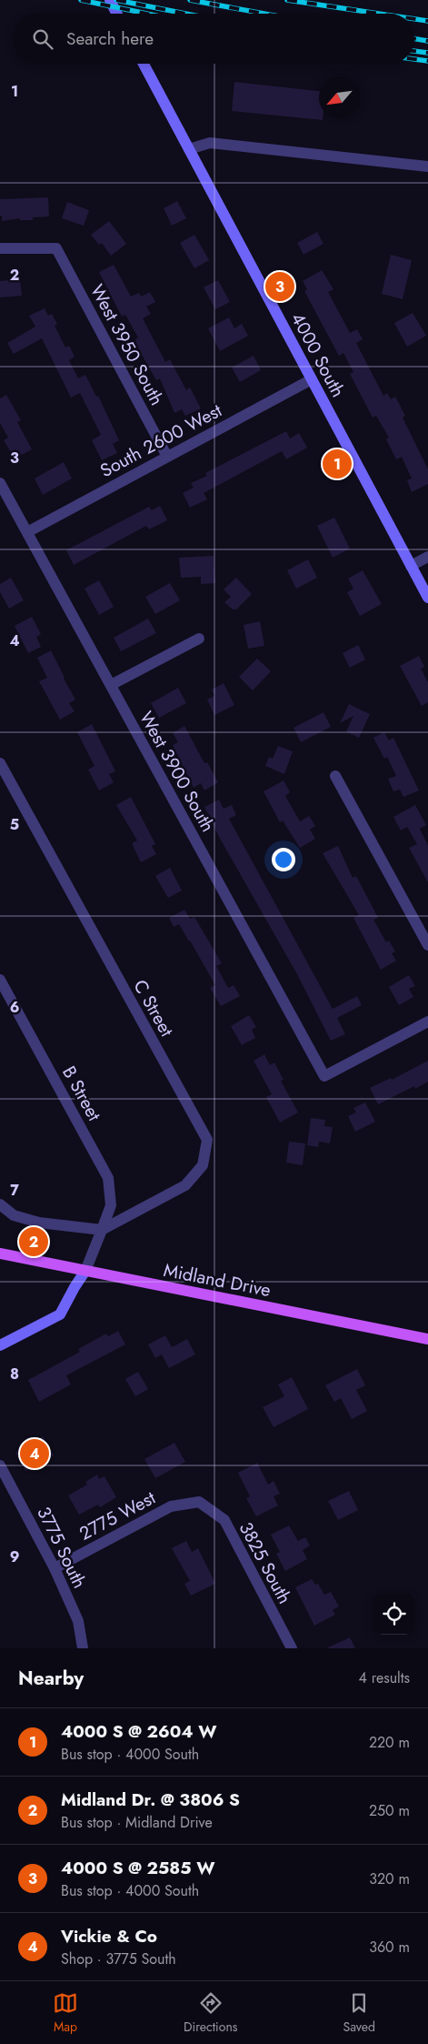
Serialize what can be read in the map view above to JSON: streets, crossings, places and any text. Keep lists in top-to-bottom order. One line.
{"streets":{"main road":["Midland Drive"],"street":["West 3950 South","4000 South","South 2600 West","West 3900 South","C Street","B Street","2775 West","3775 South","3825 South"]},"crossings":[["West 3950 South","South 2600 West"],["4000 South","South 2600 West"],["South 2600 West","West 3900 South"],["C Street","B Street"],["B Street","Midland Drive"],["2775 West","3775 South"],["2775 West","3825 South"]],"north":"bottom left","page":{"search":"Search here","pins":["3","1","2","4"],"heading":["Nearby","4 results"],"list":[{"mark":"1","name":"4000 S @ 2604 W","note":"Bus stop · 4000 South","value":"220 m"},{"mark":"2","name":"Midland Dr. @ 3806 S","note":"Bus stop · Midland Drive","value":"250 m"},{"mark":"3","name":"4000 S @ 2585 W","note":"Bus stop · 4000 South","value":"320 m"},{"mark":"4","name":"Vickie & Co","note":"Shop · 3775 South","value":"360 m"}],"nav":["Map","Directions","Saved"]},"grid":{"rows":["1","2","3","4","5","6","7","8","9"]}}
